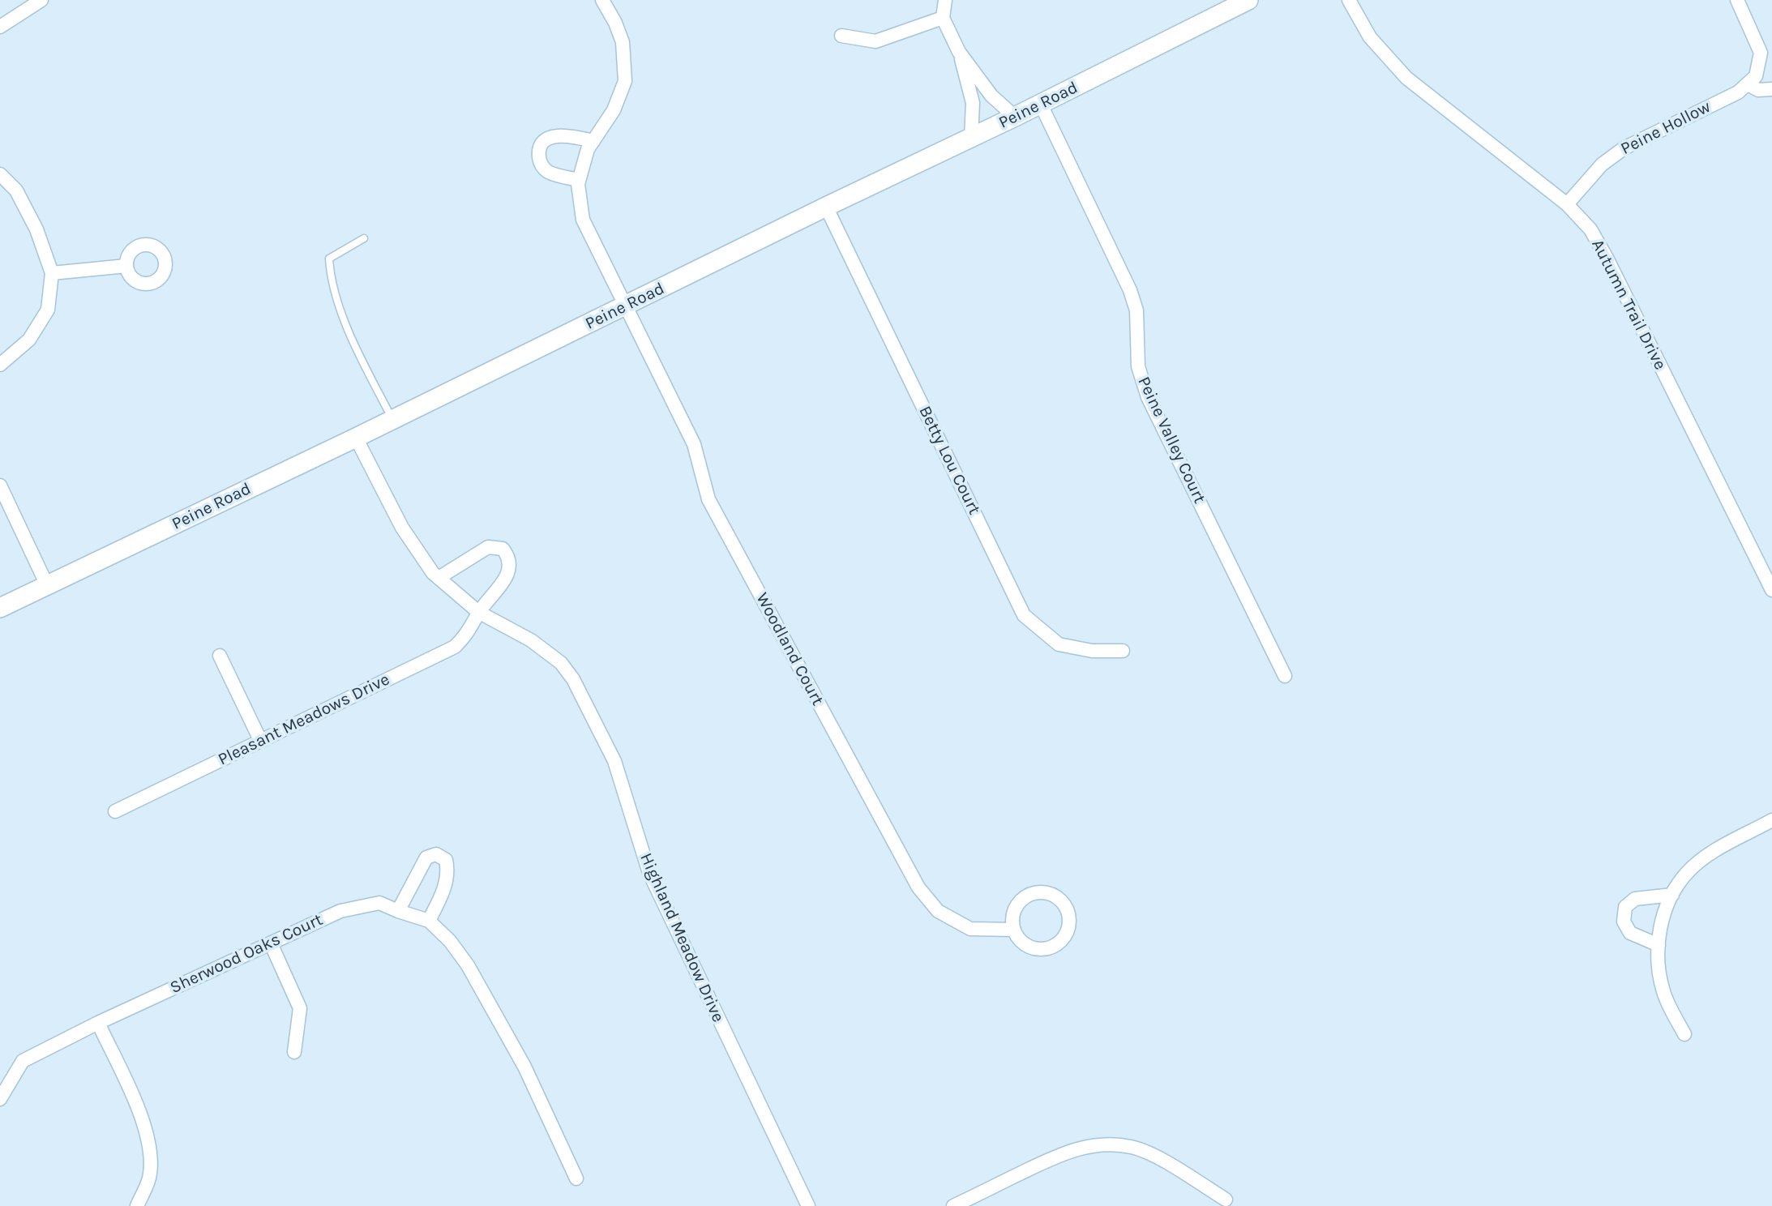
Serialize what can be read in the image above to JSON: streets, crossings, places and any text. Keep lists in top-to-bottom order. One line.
{"streets":{"street":["Peine Road","Peine Hollow","Autumn Trail Drive","Peine Valley Court","Betty Lou Court","Woodland Court","Pleasant Meadows Drive","Highland Meadow Drive","Sherwood Oaks Court"]},"crossings":[["Peine Road","Peine Valley Court"],["Peine Road","Betty Lou Court"],["Peine Road","Woodland Court"],["Peine Road","Highland Meadow Drive"],["Peine Hollow","Autumn Trail Drive"],["Pleasant Meadows Drive","Highland Meadow Drive"]]}
